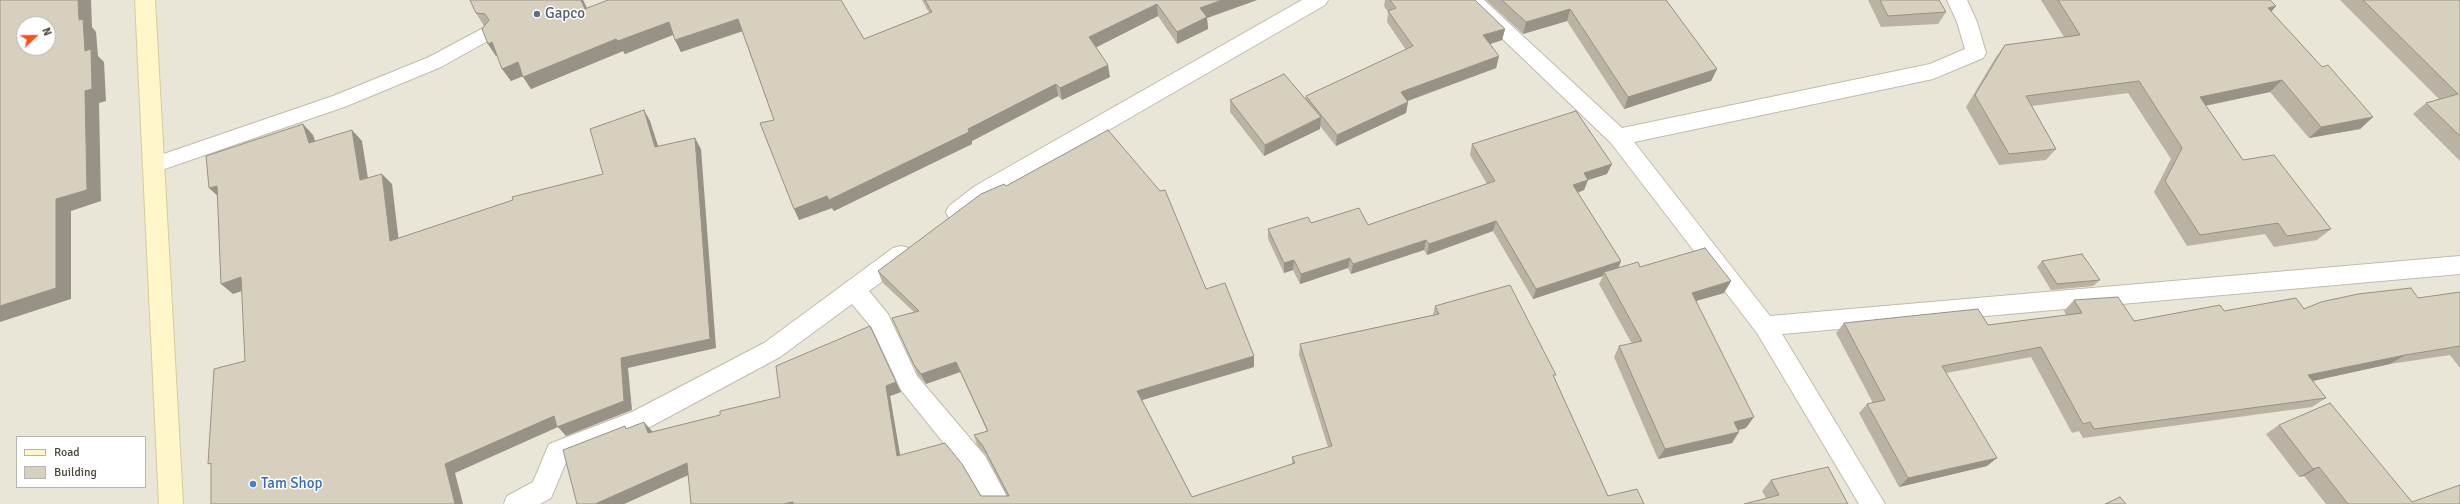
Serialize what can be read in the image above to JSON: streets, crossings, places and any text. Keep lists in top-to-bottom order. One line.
{"places":["Gapco","Tam Shop"],"legend":["Road","Building"],"north":"right"}
